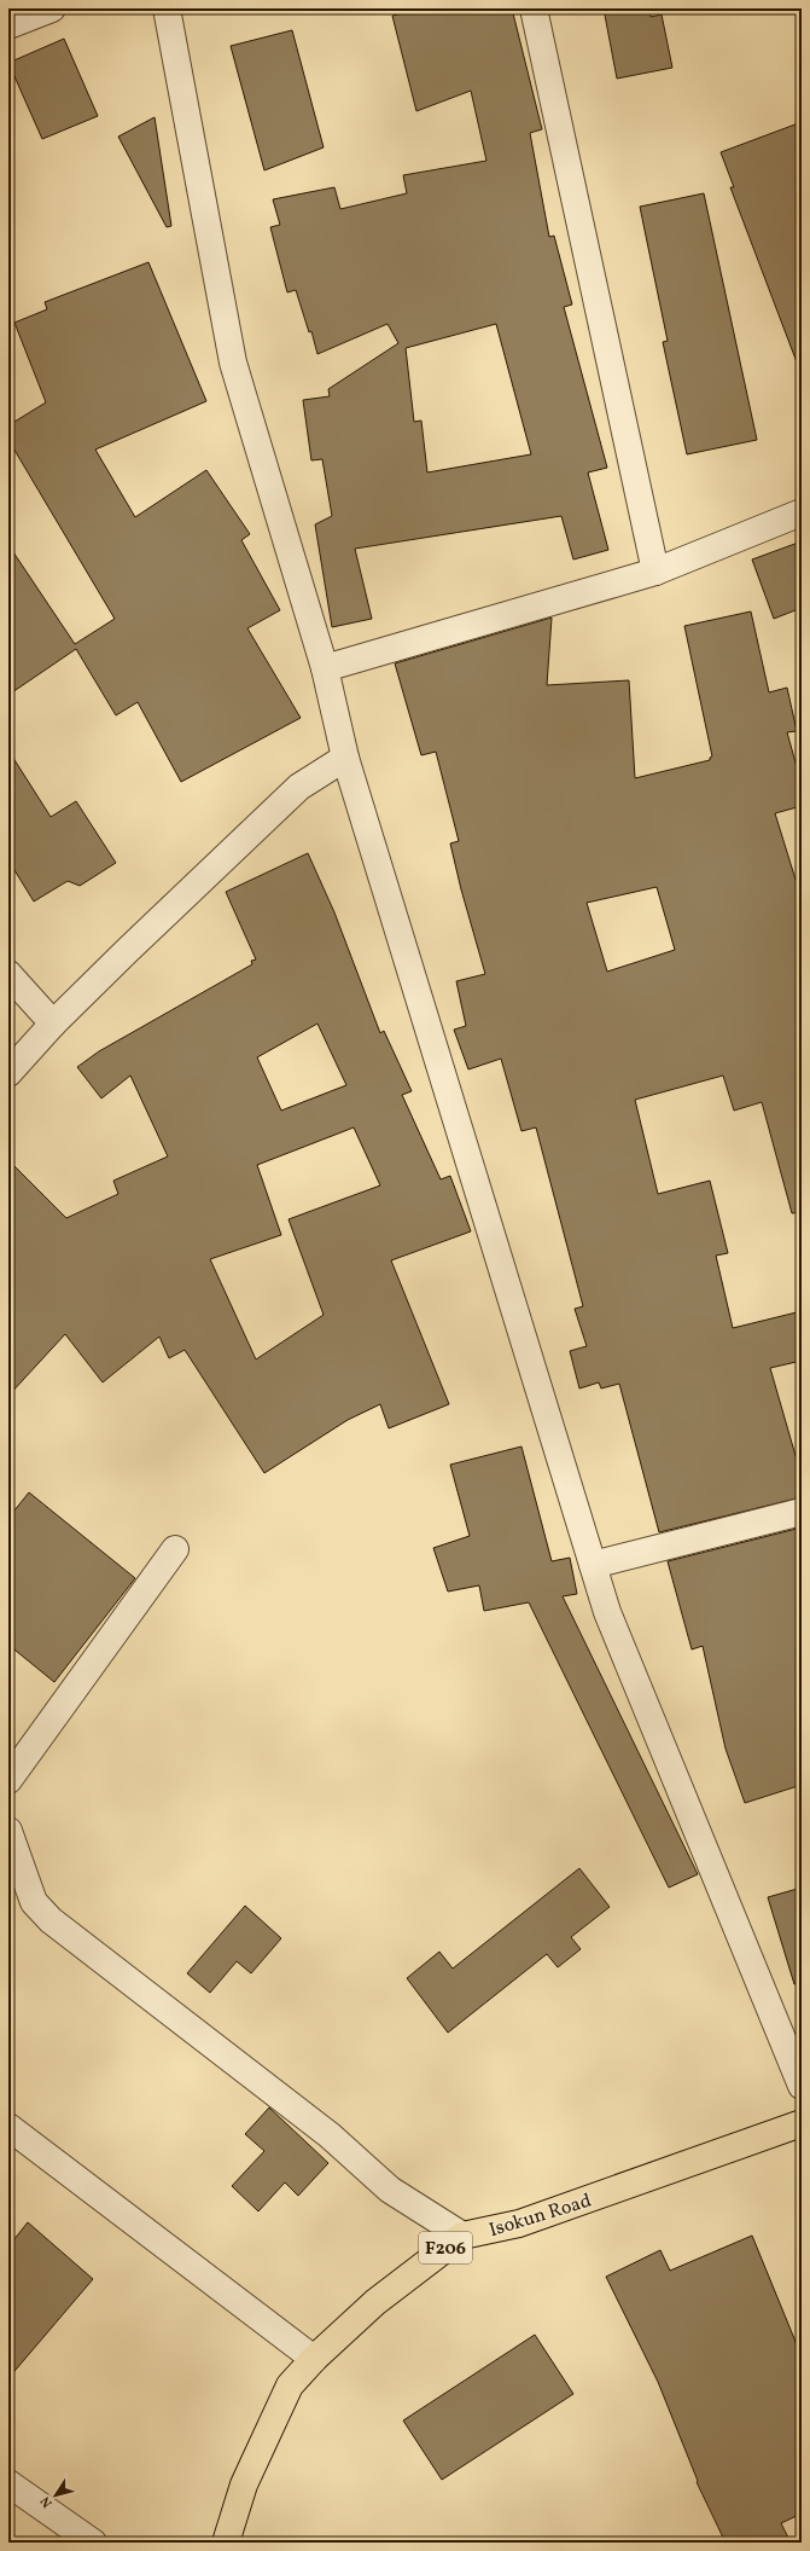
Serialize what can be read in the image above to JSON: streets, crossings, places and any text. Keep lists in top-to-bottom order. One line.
{"streets":{"main road":["Isokun Road","F206"]},"north":"bottom left"}
